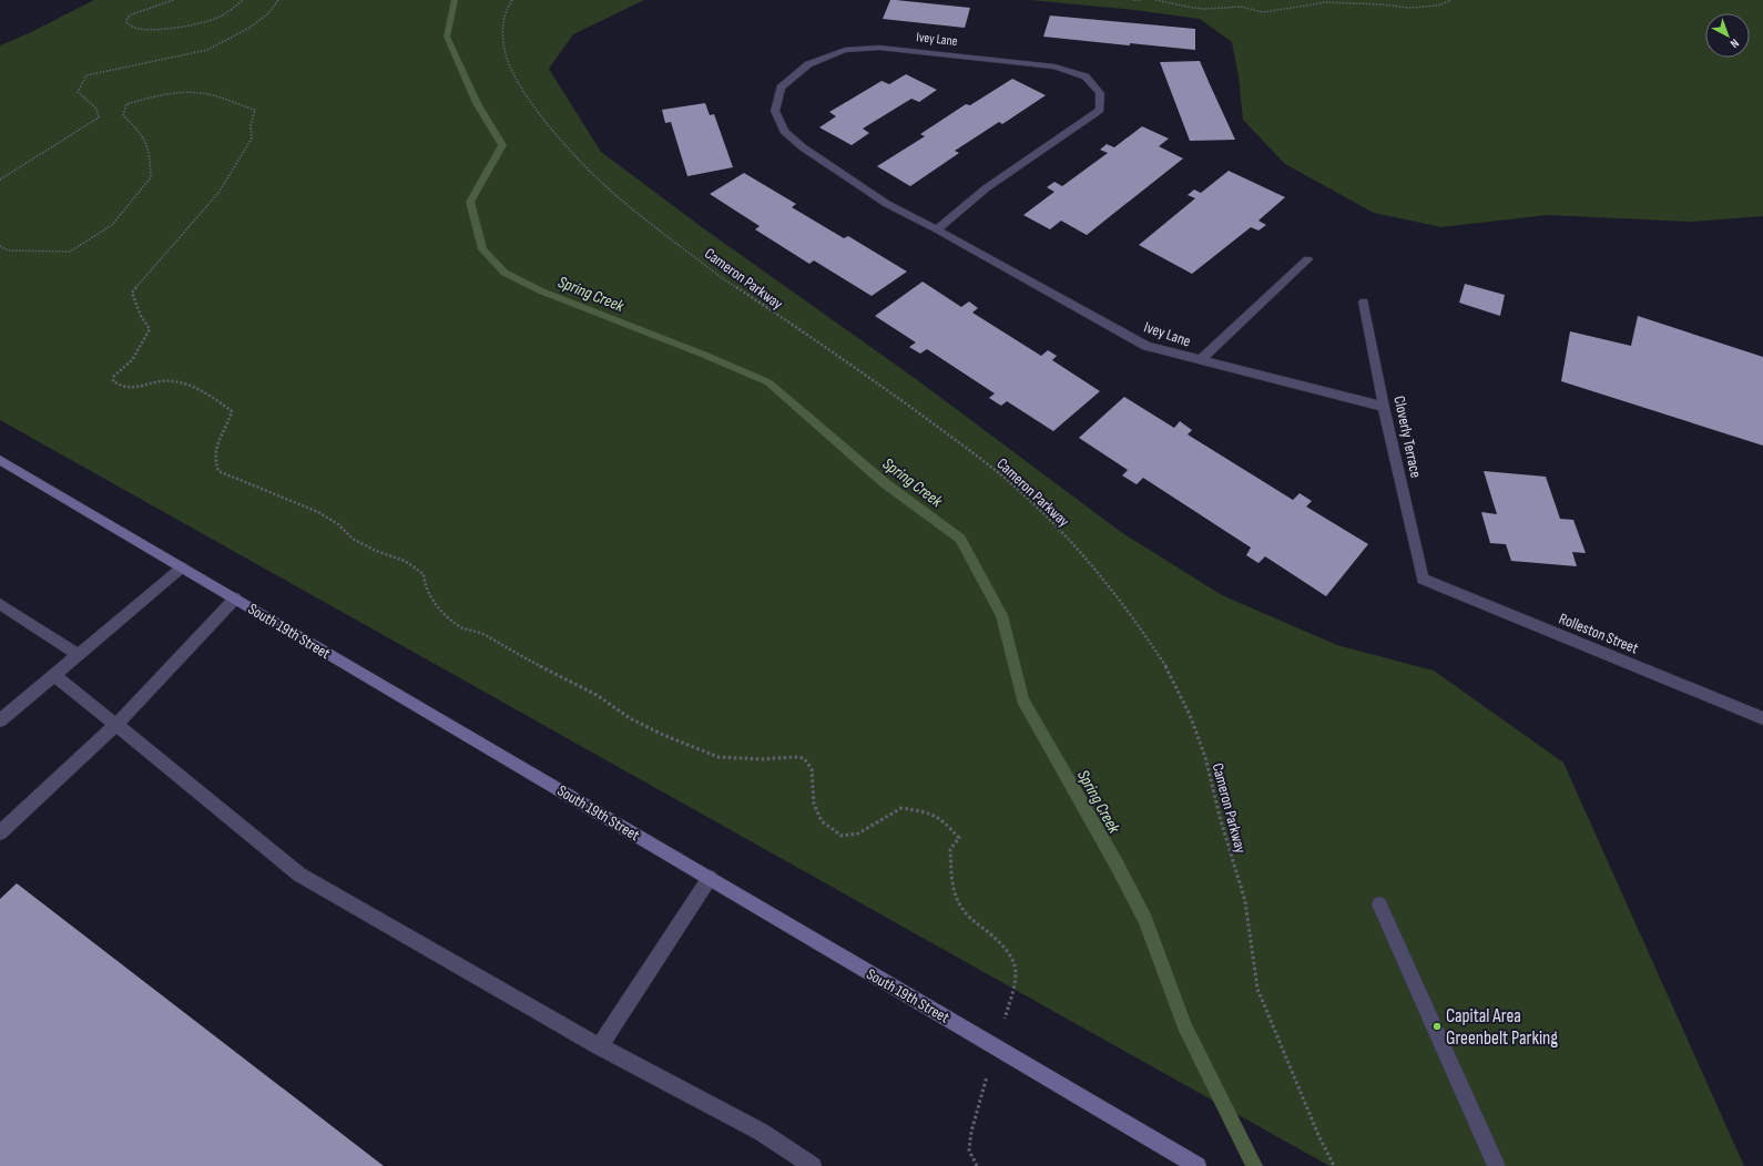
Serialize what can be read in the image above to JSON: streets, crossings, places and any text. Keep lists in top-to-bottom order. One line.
{"streets":{"street":["Ivey Lane","Cloverly Terrace","South 19th Street","Rolleston Street"],"path":["Cameron Parkway"]},"crossings":[["Ivey Lane","Cloverly Terrace"],["Cloverly Terrace","Rolleston Street"]],"water":["Spring Creek"],"places":["Capital Area Greenbelt Parking"],"north":"bottom right"}
